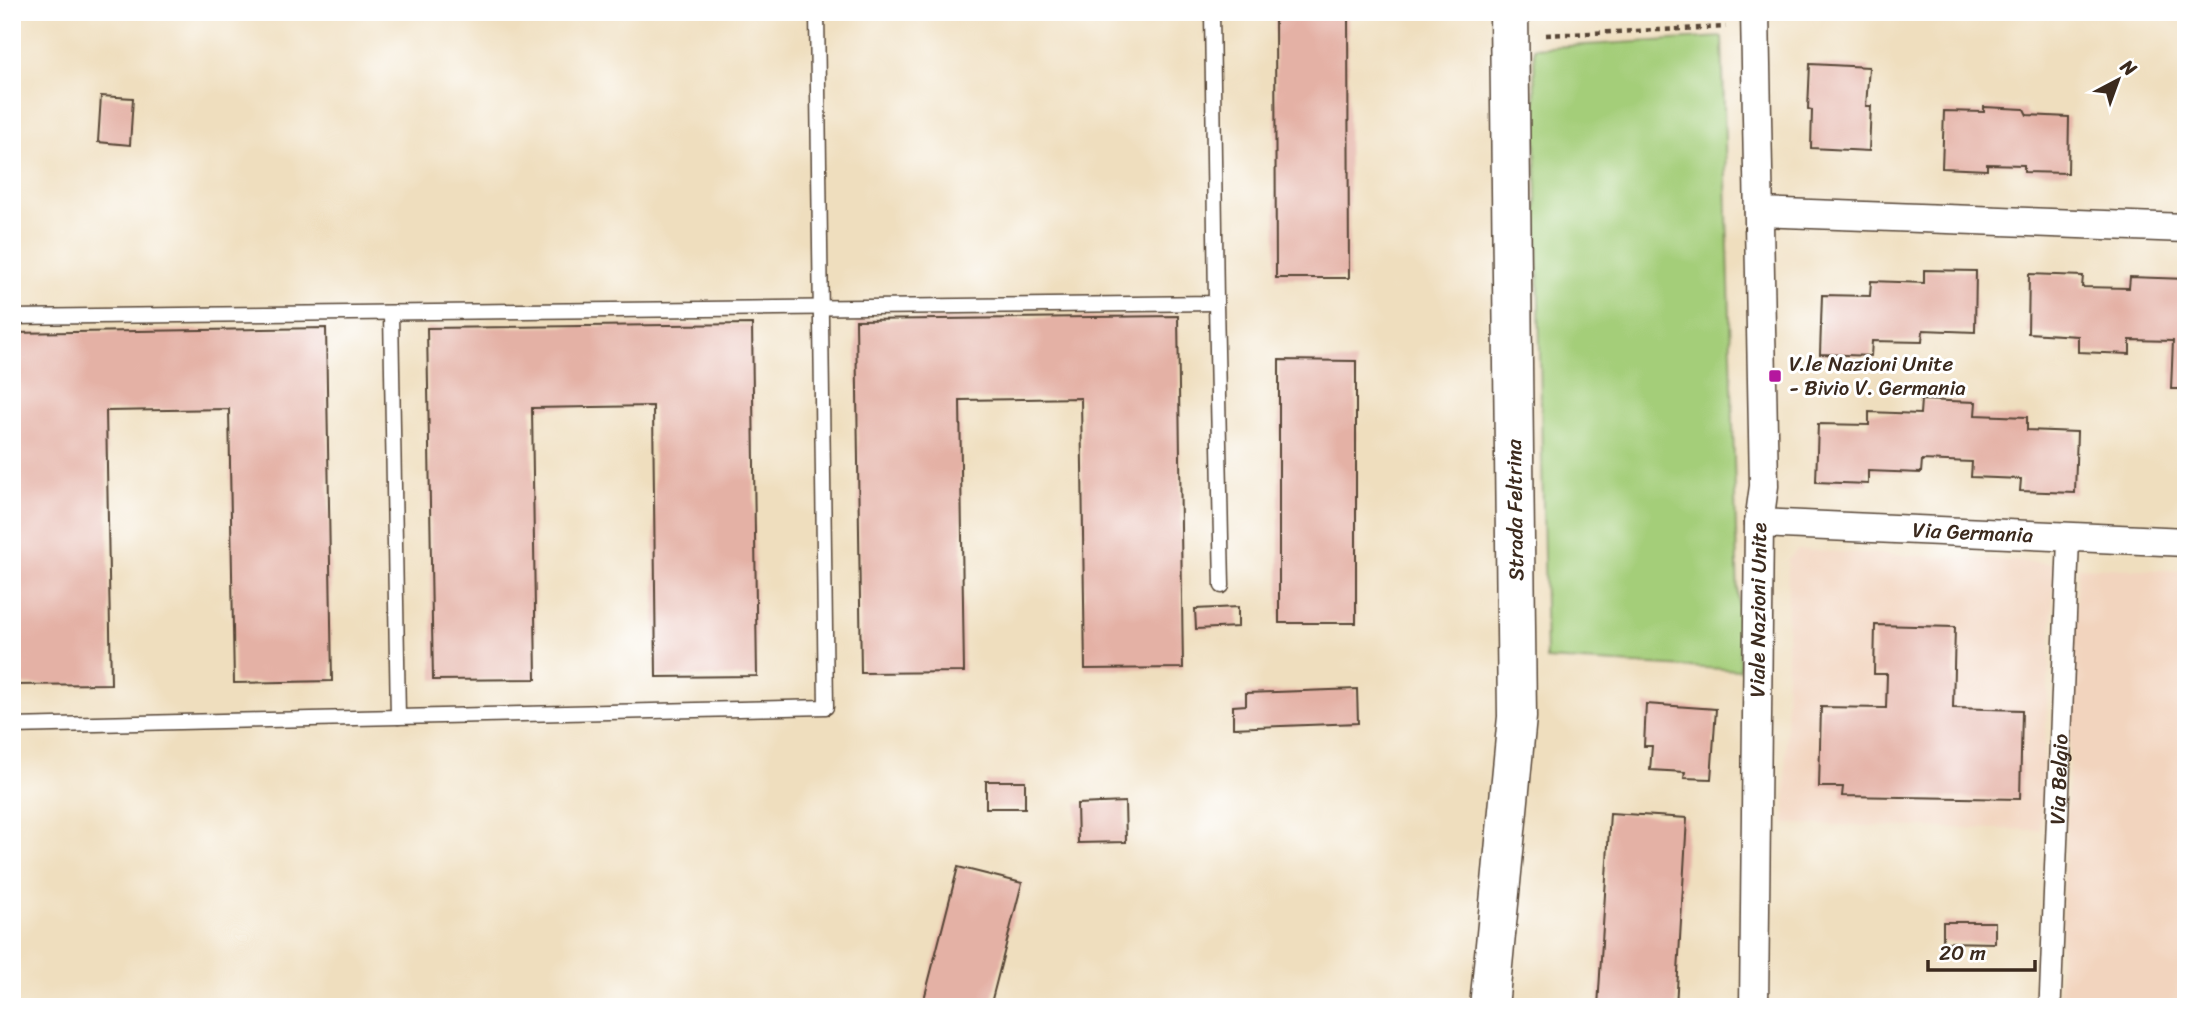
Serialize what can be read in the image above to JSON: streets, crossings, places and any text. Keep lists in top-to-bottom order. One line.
{"streets":{"main road":["Strada Feltrina"],"street":["Via Germania","Viale Nazioni Unite","Via Belgio"]},"crossings":[["Via Germania","Viale Nazioni Unite"]],"places":{"transit":["V.le Nazioni Unite - Bivio V. Germania"]},"scale_bar":"20 m","north":"top right"}
